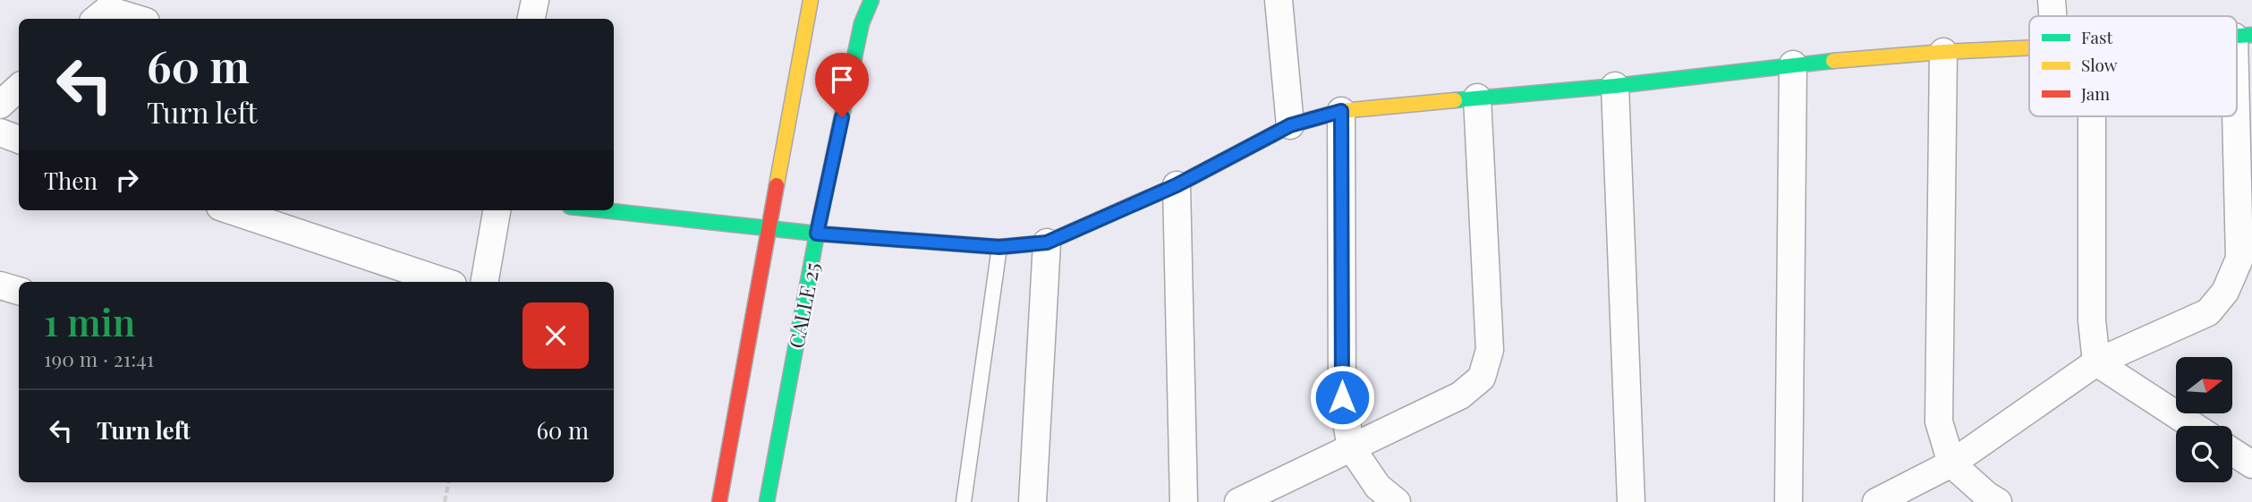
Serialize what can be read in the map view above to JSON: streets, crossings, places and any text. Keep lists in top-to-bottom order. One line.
{"streets":{"street":["CALLE 25"]},"legend":["Fast","Slow","Jam"],"north":"right","page":{"turn":["60 m","Turn left"],"then":"Then","heading":["1 min","190 m · 21:41"],"list":[{"name":"Turn left","value":"60 m"}]}}
